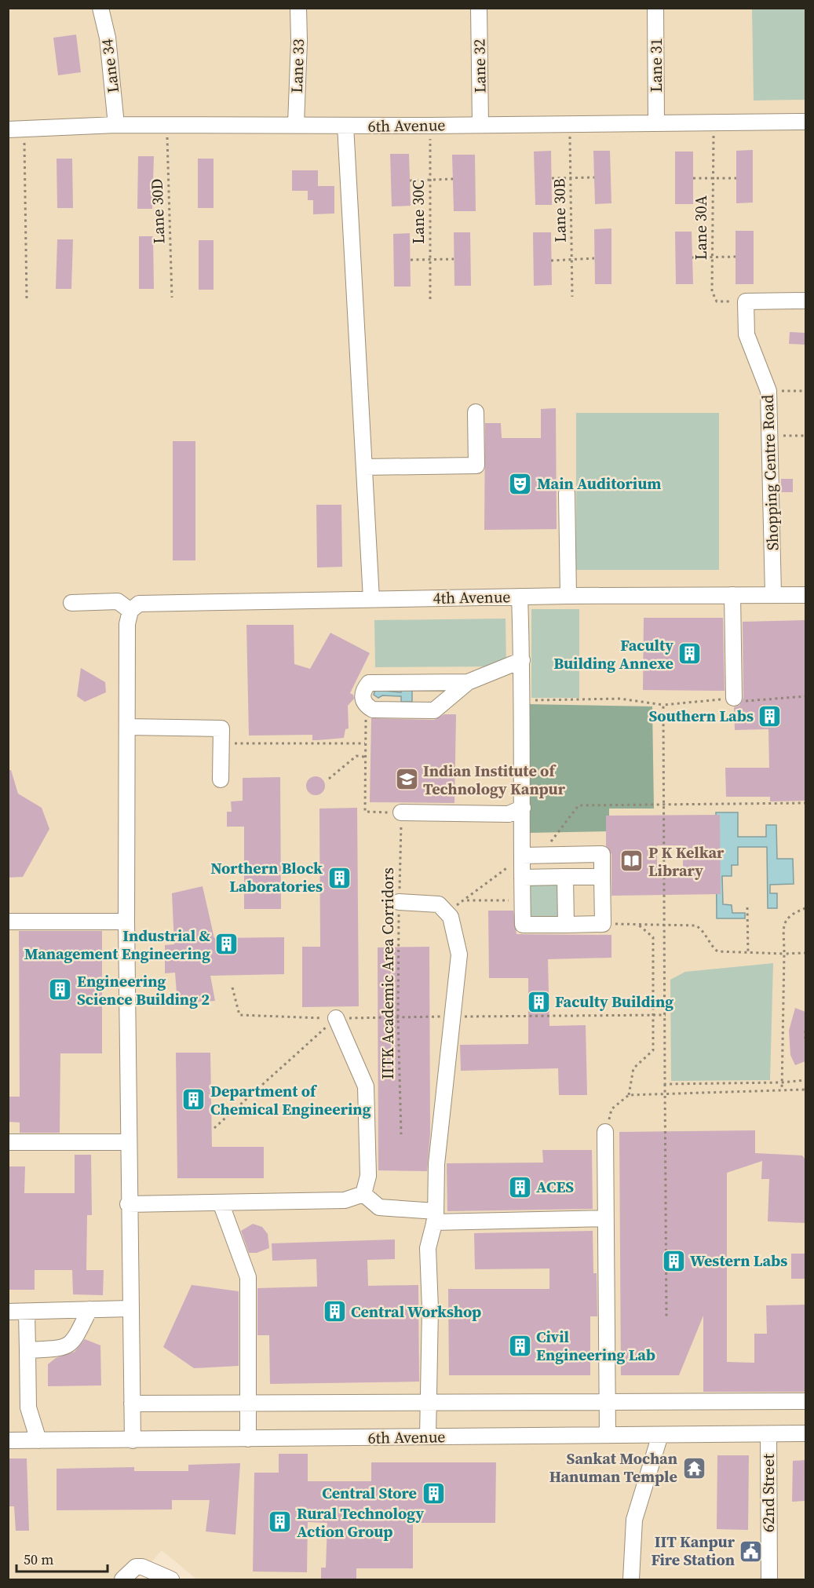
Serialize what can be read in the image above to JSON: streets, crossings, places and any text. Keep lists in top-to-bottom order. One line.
{"streets":{"street":["Lane 31","Lane 34","Lane 33","Lane 32","6th Avenue","Shopping Centre Road","4th Avenue","62nd Street"],"path":["Lane 30B","Lane 30D","Lane 30C","Lane 30A","IITK Academic Area Corridors"]},"crossings":[["Lane 31","6th Avenue"],["Lane 34","6th Avenue"],["Lane 33","6th Avenue"],["Lane 32","6th Avenue"],["6th Avenue","Lane 30B"],["6th Avenue","Lane 30D"],["6th Avenue","Lane 30C"],["6th Avenue","Lane 30A"],["6th Avenue","62nd Street"],["Lane 30A","Shopping Centre Road"],["Shopping Centre Road","4th Avenue"]],"places":{"theatre":["Main Auditorium"],"building":["Faculty Building Annexe","Southern Labs","Northern Block Laboratories","Industrial & Management Engineering","Engineering Science Building 2","Faculty Building","Department of Chemical Engineering","ACES","Western Labs","Central Workshop","Civil Engineering Lab","Central Store","Rural Technology Action Group"],"school or university":["Indian Institute of Technology Kanpur"],"library":["P K Kelkar Library"],"temple":["Sankat Mochan Hanuman Temple"],"public building":["IIT Kanpur Fire Station"]},"scale_bar":"50 m"}
